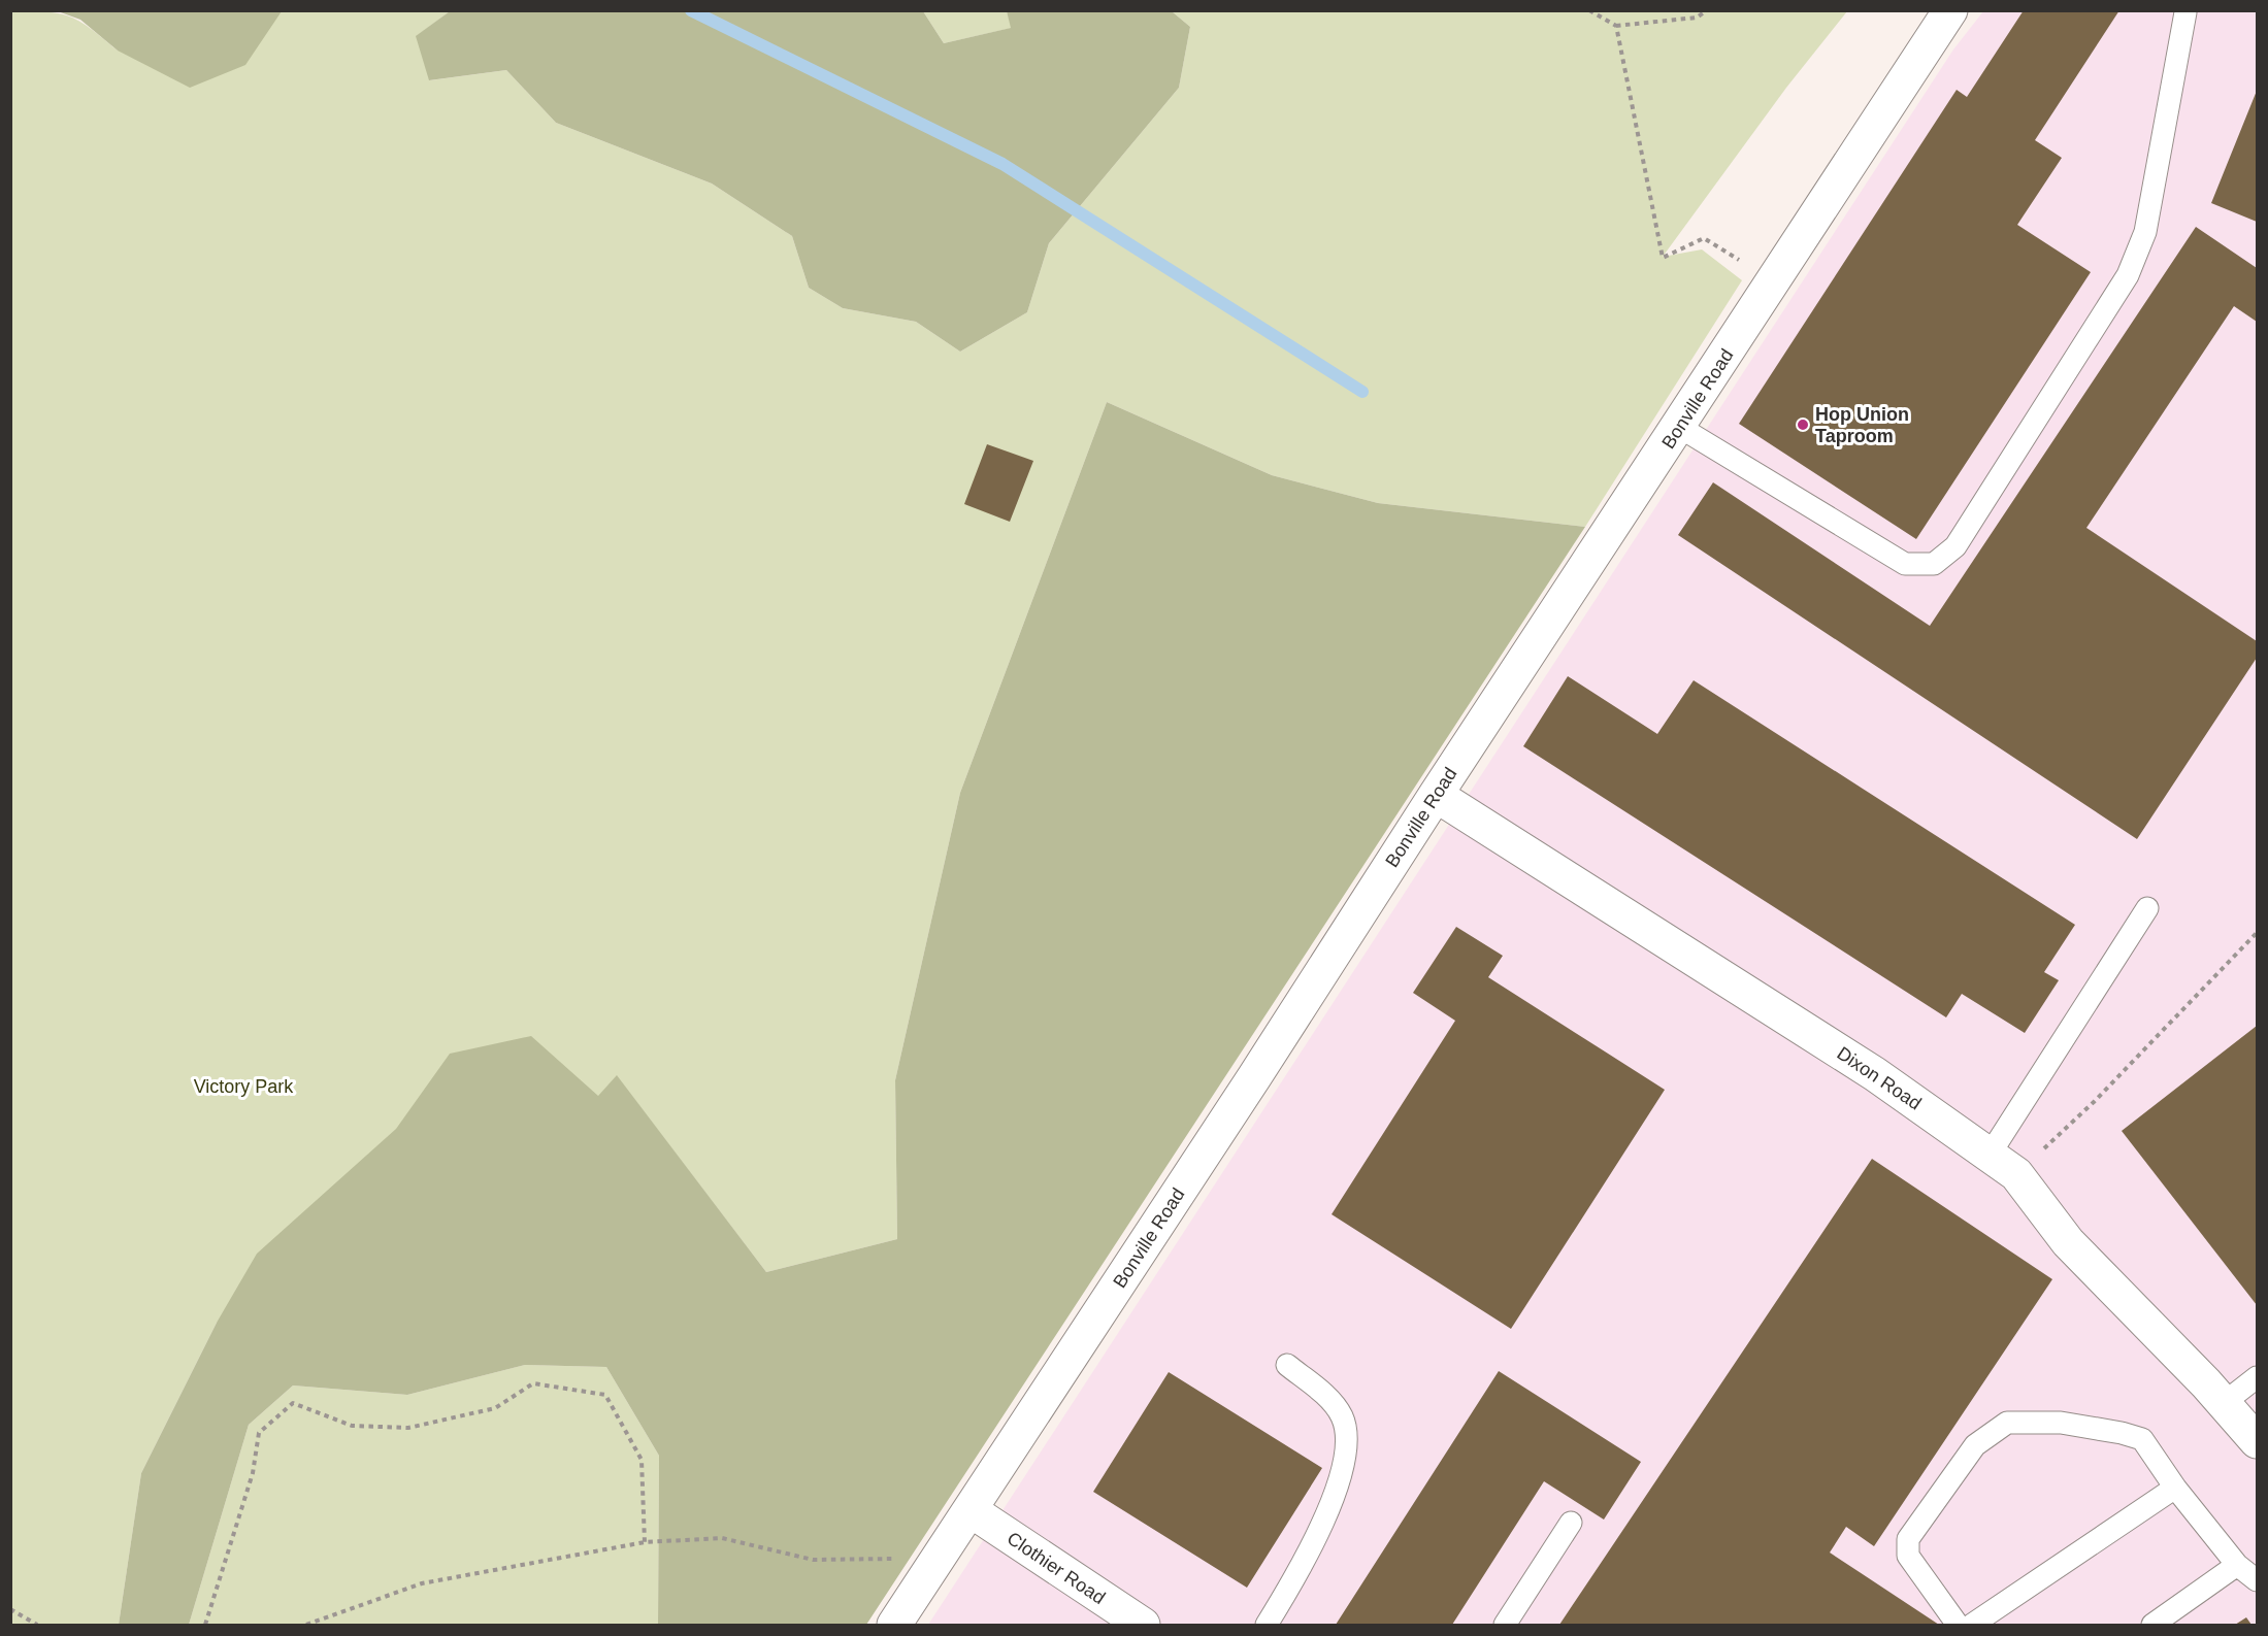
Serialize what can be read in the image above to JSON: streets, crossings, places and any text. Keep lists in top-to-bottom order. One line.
{"streets":{"street":["Bonville Road","Dixon Road","Clothier Road"]},"crossings":[["Bonville Road","Dixon Road"],["Bonville Road","Clothier Road"]],"parks":["Victory Park"],"places":["Hop Union Taproom"]}
